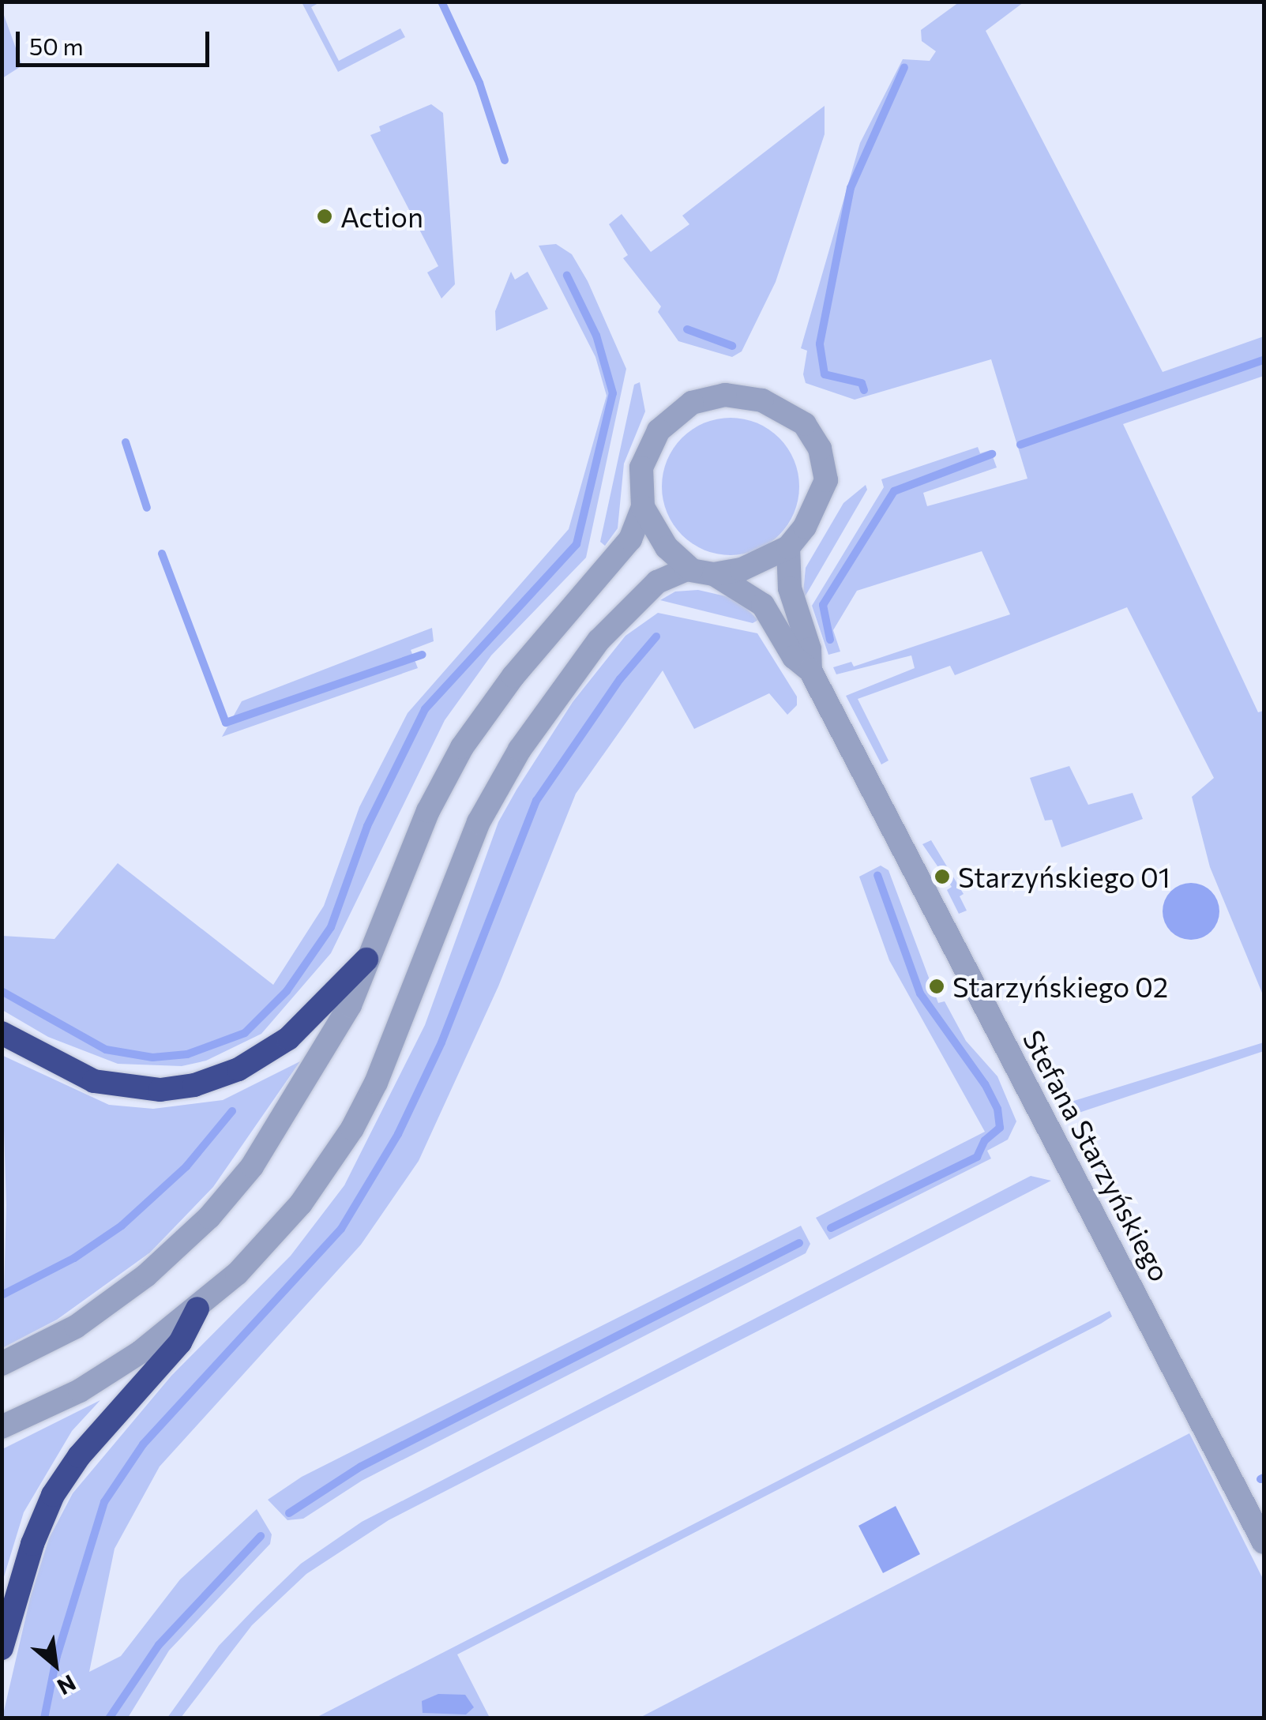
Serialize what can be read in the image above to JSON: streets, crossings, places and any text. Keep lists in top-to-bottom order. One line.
{"streets":{"street":["Stefana Starzyńskiego"]},"places":["Action","Starzyńskiego 01","Starzyńskiego 02"],"scale_bar":"50 m","north":"bottom right"}
